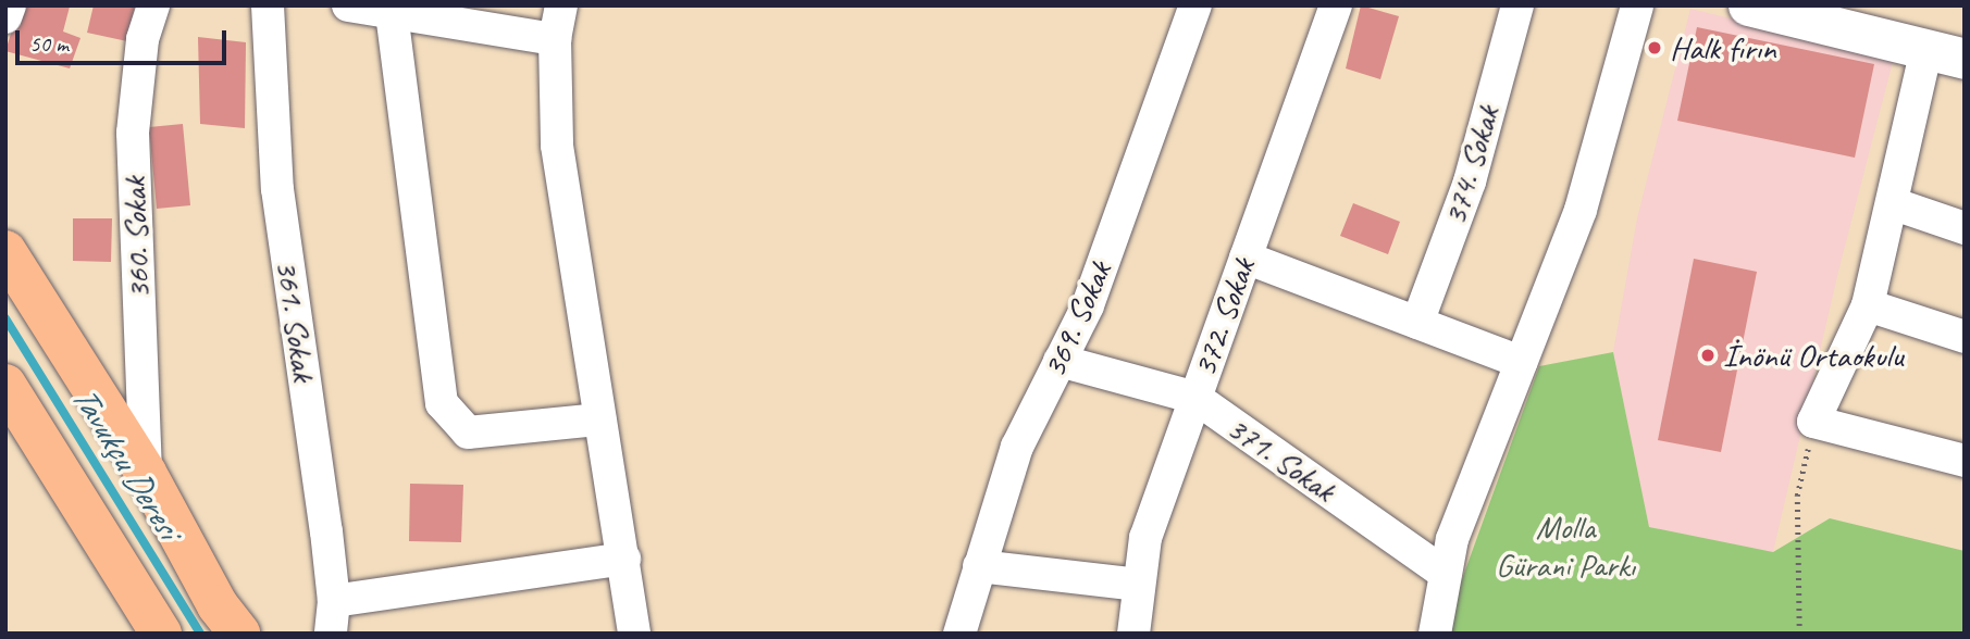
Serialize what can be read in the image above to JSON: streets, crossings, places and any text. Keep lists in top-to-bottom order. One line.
{"streets":{"street":["374. Sokak","360. Sokak","372. Sokak","369. Sokak","361. Sokak","371. Sokak"]},"crossings":[["372. Sokak","371. Sokak"],["369. Sokak","371. Sokak"]],"water":["Tavukçu Deresi"],"parks":["Molla Gürani Parkı"],"places":["Halk fırın","İnönü Ortaokulu"],"scale_bar":"50 m"}
